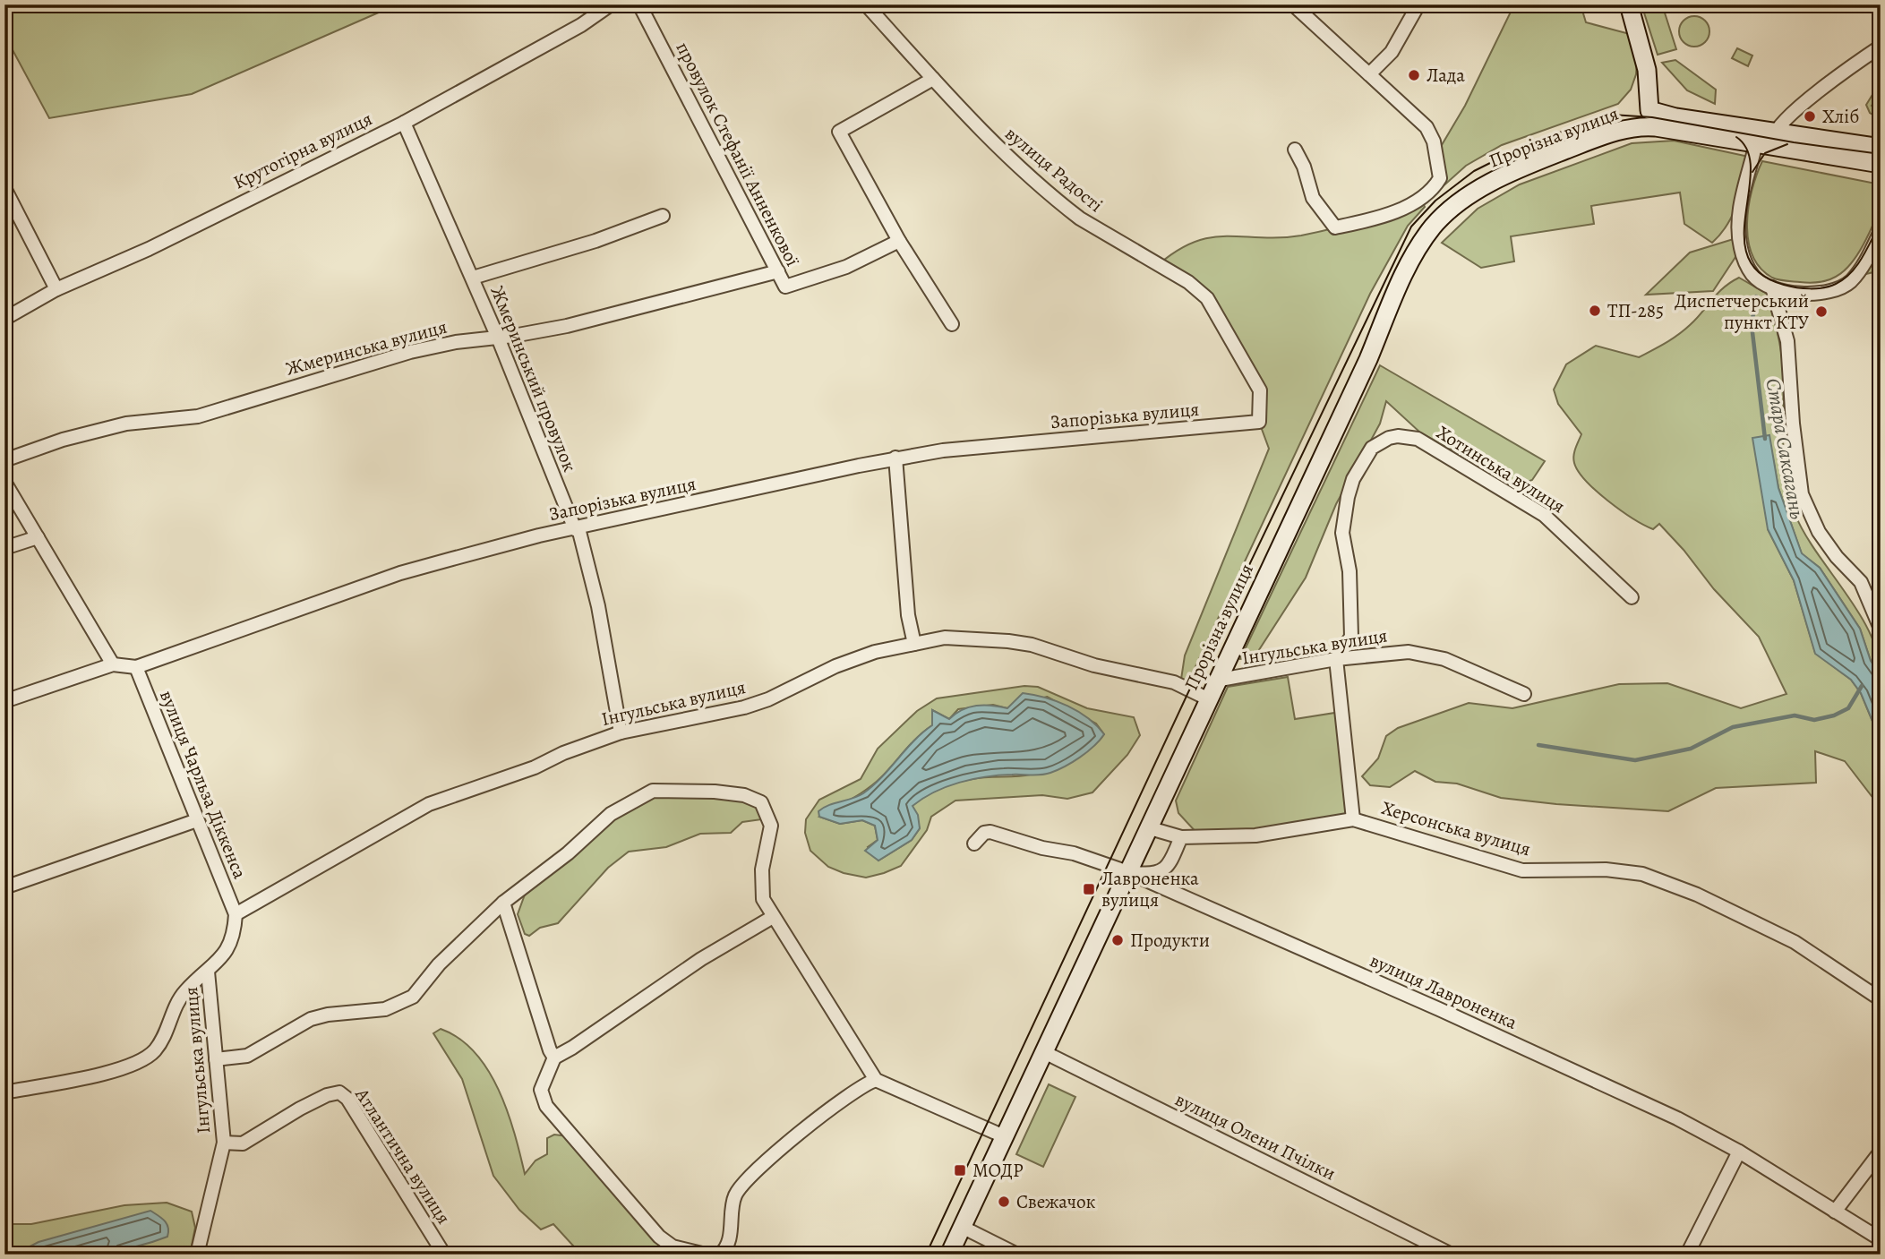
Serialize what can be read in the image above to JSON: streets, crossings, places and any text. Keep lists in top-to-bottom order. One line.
{"streets":{"main road":["Прорізна вулиця"],"street":["Крутогірна вулиця","провулок Стефанії Анненкової","вулиця Радості","Жмеринська вулиця","Жмеринський провулок","Запорізька вулиця","Хотинська вулиця","Інгульська вулиця","вулиця Чарльза Діккенса","Херсонська вулиця","вулиця Лавроненка","вулиця Олени Пчілки","Атлантична вулиця"]},"crossings":[["Прорізна вулиця","Інгульська вулиця"],["Прорізна вулиця","Херсонська вулиця"],["Прорізна вулиця","вулиця Лавроненка"],["Прорізна вулиця","вулиця Олени Пчілки"],["Крутогірна вулиця","Жмеринський провулок"],["провулок Стефанії Анненкової","Жмеринська вулиця"],["вулиця Радості","Запорізька вулиця"],["Жмеринська вулиця","Жмеринський провулок"],["Жмеринський провулок","Запорізька вулиця"],["Жмеринський провулок","Інгульська вулиця"],["Запорізька вулиця","вулиця Чарльза Діккенса"],["Хотинська вулиця","Інгульська вулиця"],["Інгульська вулиця","вулиця Чарльза Діккенса"],["Інгульська вулиця","Атлантична вулиця"]],"water":["Стара Саксагань"],"places":{"other":["Лада","Хліб","ТП-285","Диспетчерський пункт КТУ","Продукти","Свежачок"],"transit":["Лавроненка вулиця","МОДР"]}}
